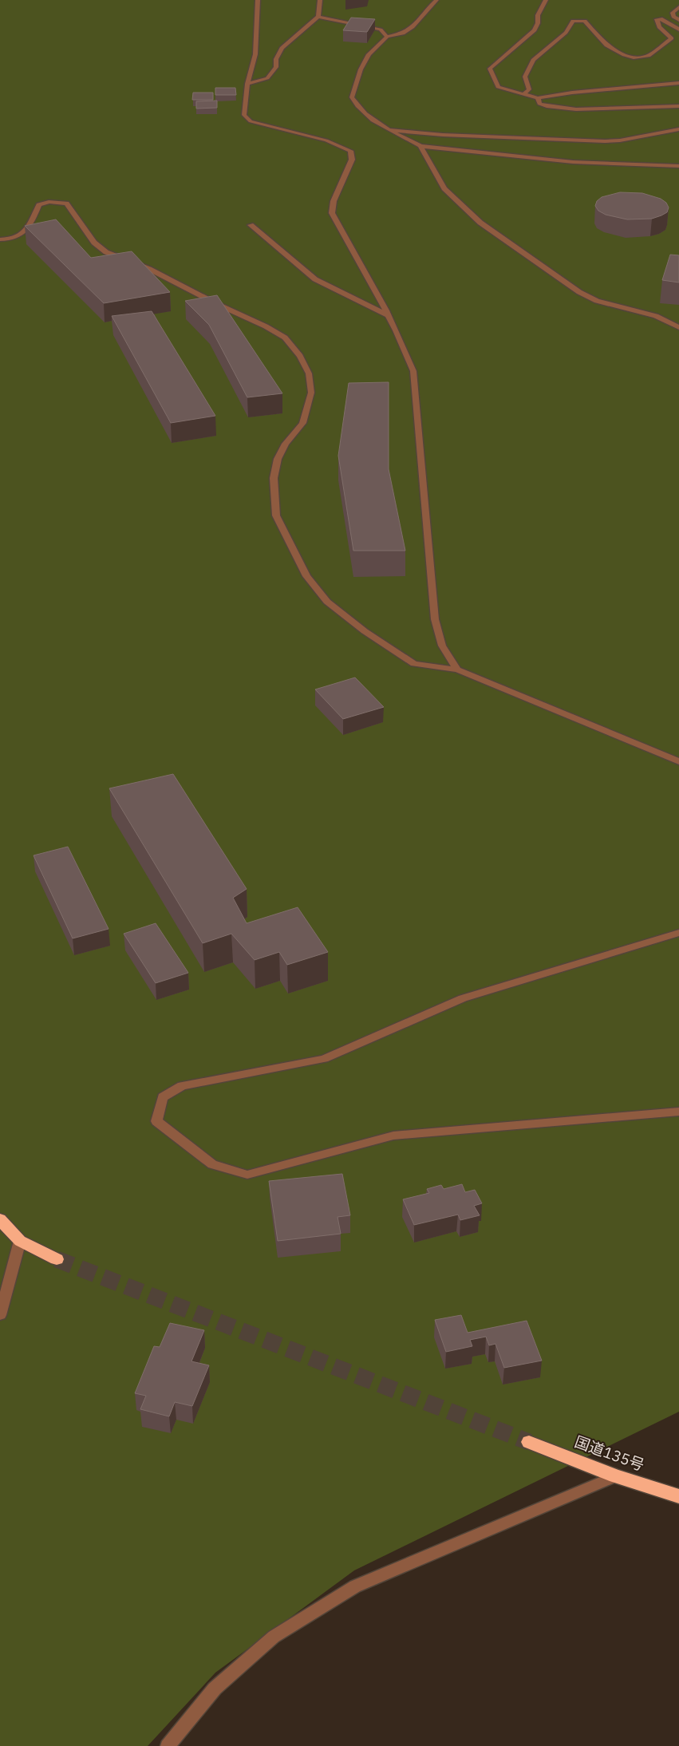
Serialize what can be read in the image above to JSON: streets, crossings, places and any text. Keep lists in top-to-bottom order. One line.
{"streets":{"highway":["国道135号"]}}
